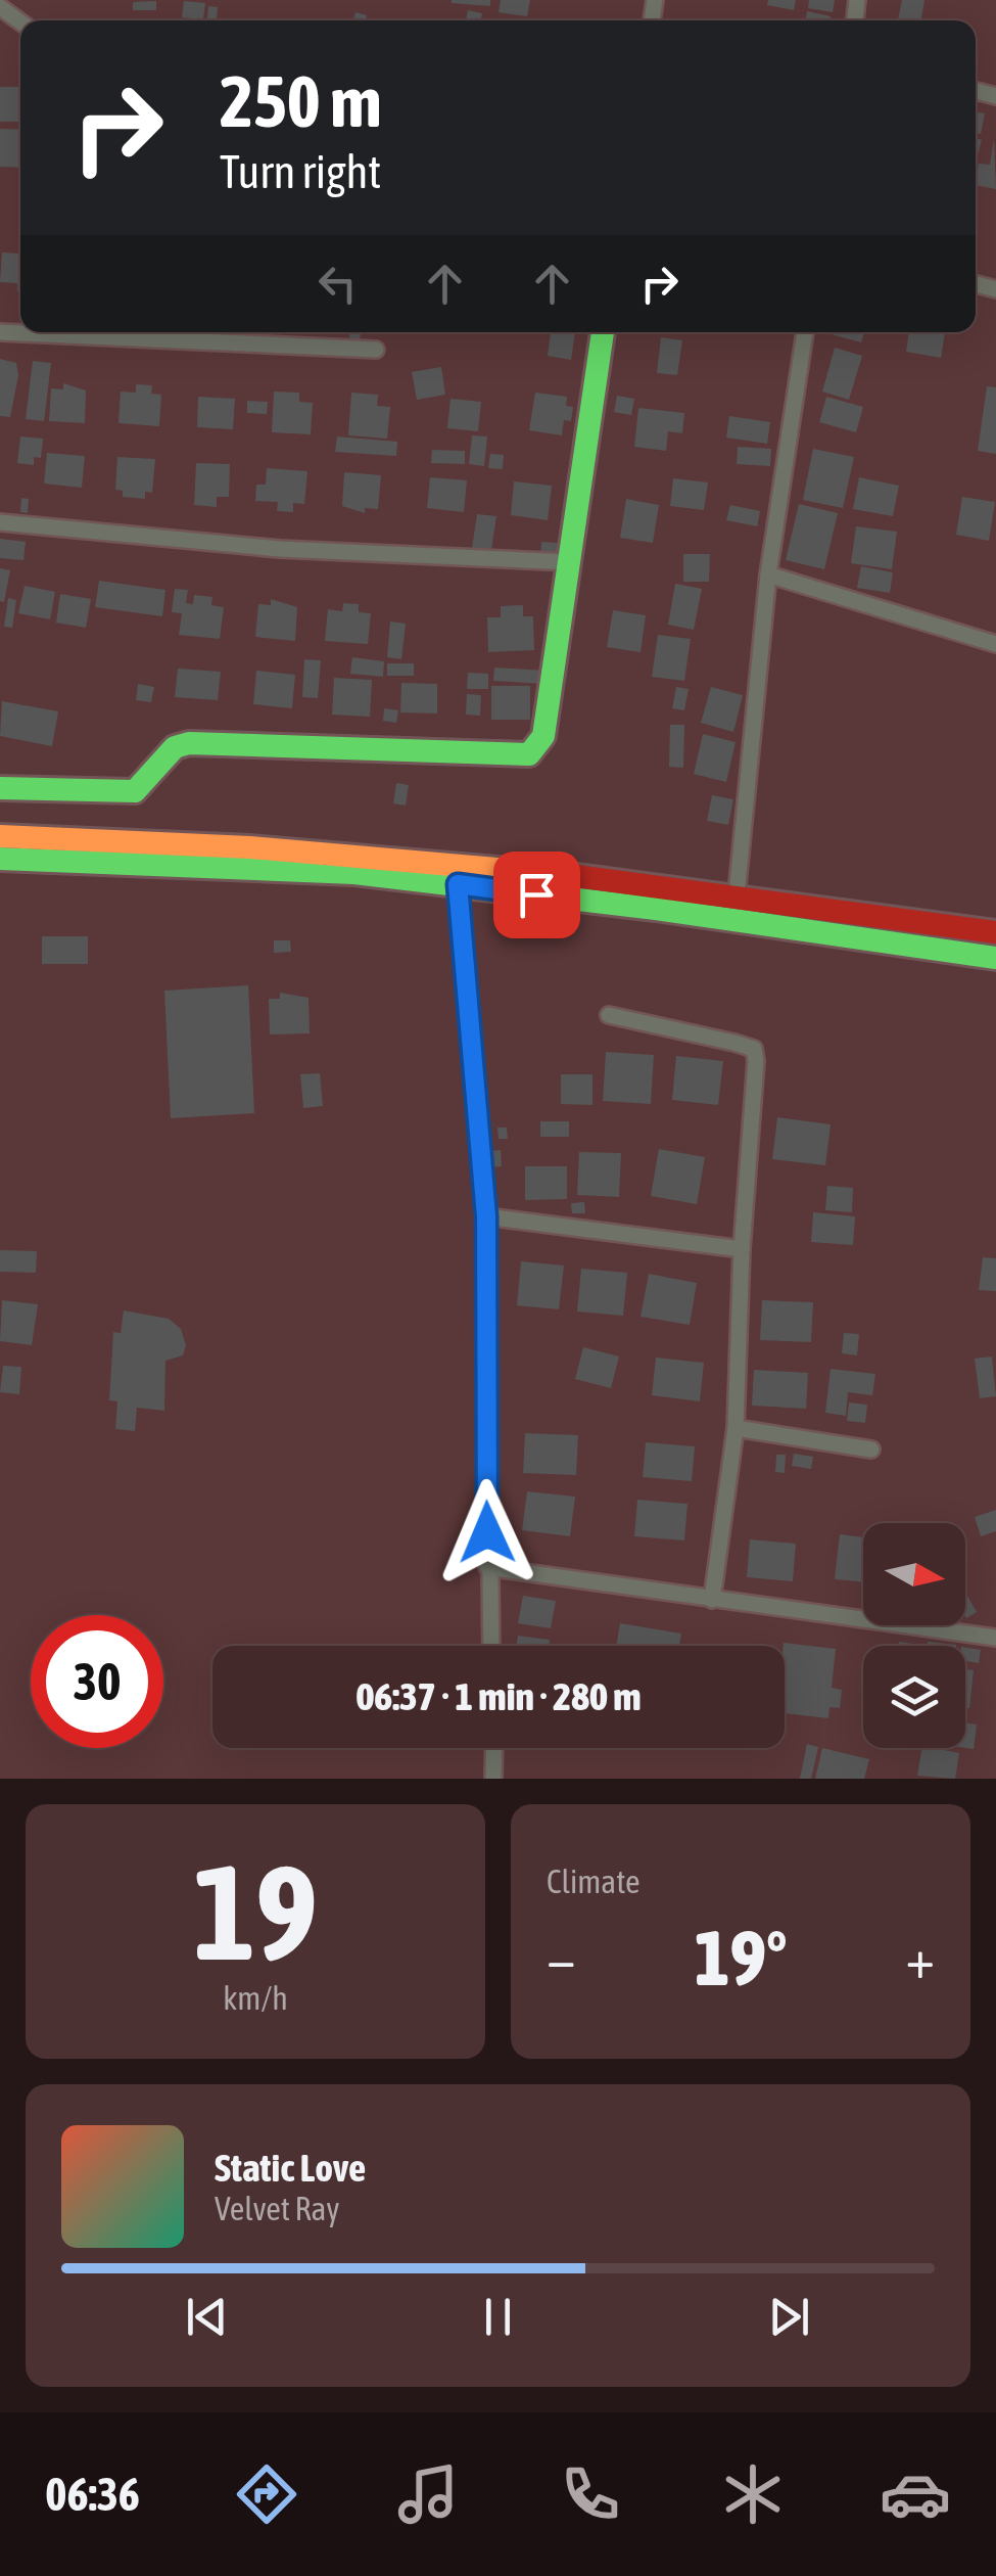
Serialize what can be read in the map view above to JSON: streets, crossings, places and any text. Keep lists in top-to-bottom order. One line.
{"north":"right","page":{"turn":["250 m","Turn right"],"limit":"30","trip":"06:37 · 1 min · 280 m","tile":[["19","km/h"],"Climate"],"heat":["−","19°","+"],"song":["Static Love","Velvet Ray"],"tabs":"06:36"}}
